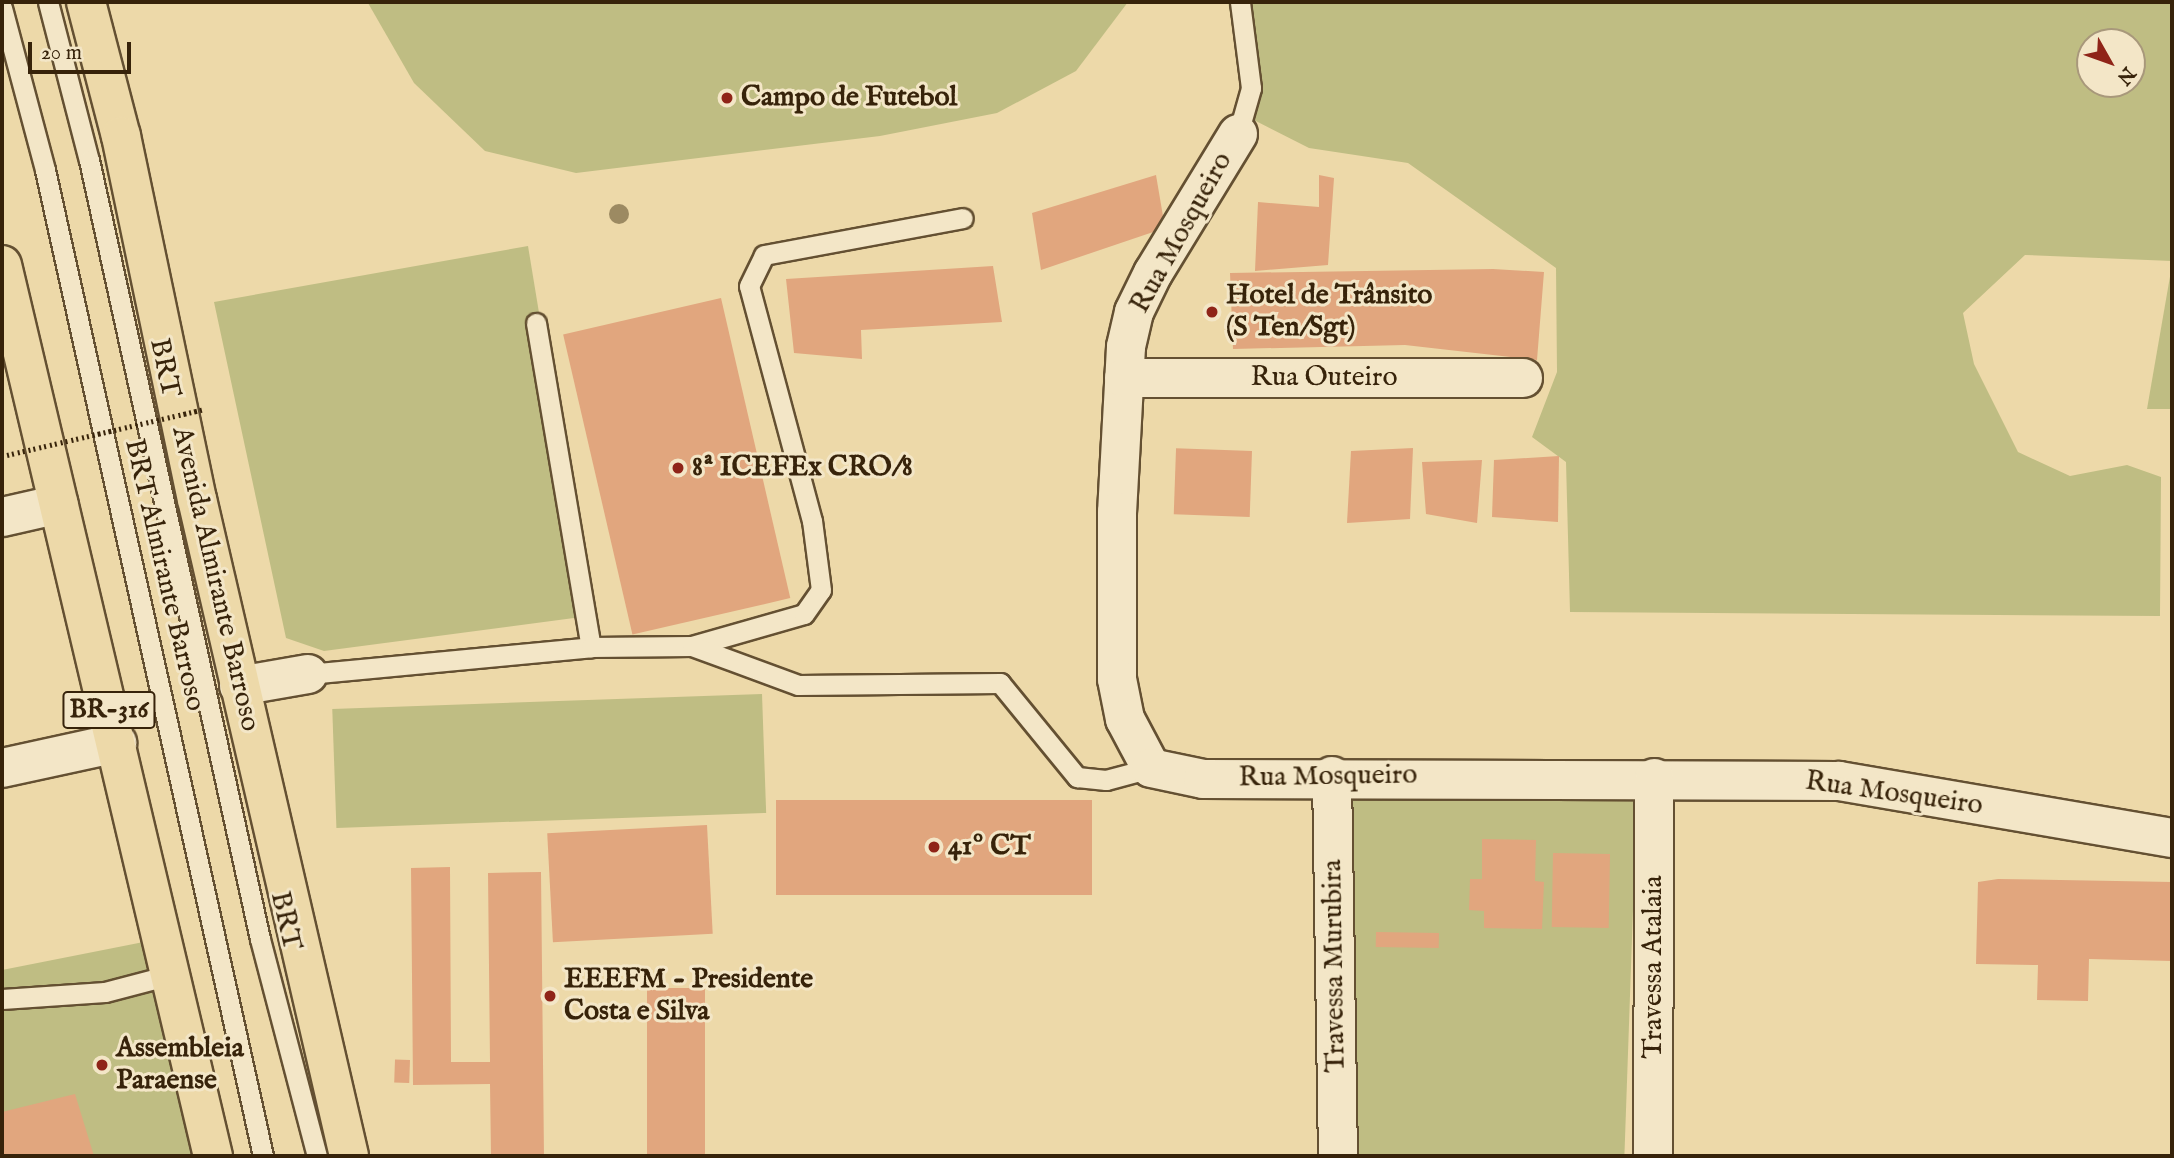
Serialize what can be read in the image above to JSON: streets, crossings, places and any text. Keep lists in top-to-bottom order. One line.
{"streets":{"highway":["Avenida Almirante Barroso","BR-316"],"street":["Rua Mosqueiro","Rua Outeiro","Travessa Murubira","Travessa Atalaia"],"lane":["BRT","BRT Almirante Barroso"]},"crossings":[["Rua Mosqueiro","Rua Outeiro"],["Rua Mosqueiro","Travessa Murubira"],["Rua Mosqueiro","Travessa Atalaia"],["BRT","Avenida Almirante Barroso"]],"places":["Campo de Futebol","Hotel de Trânsito (S Ten/Sgt)","8ª ICEFEx CRO/8","41º CT","EEEFM - Presidente Costa e Silva","Assembleia Paraense"],"scale_bar":"20 m","north":"bottom right"}
